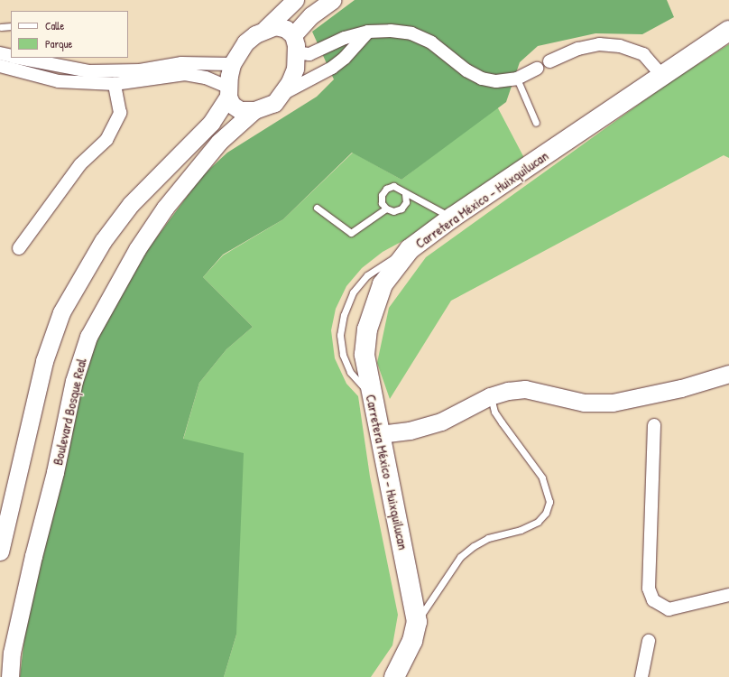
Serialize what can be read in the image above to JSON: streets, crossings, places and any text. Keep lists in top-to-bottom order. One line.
{"streets":{"main road":["Carretera México - Huixquilucan"],"street":["Boulevard Bosque Real"]},"legend":["Calle","Parque"]}
